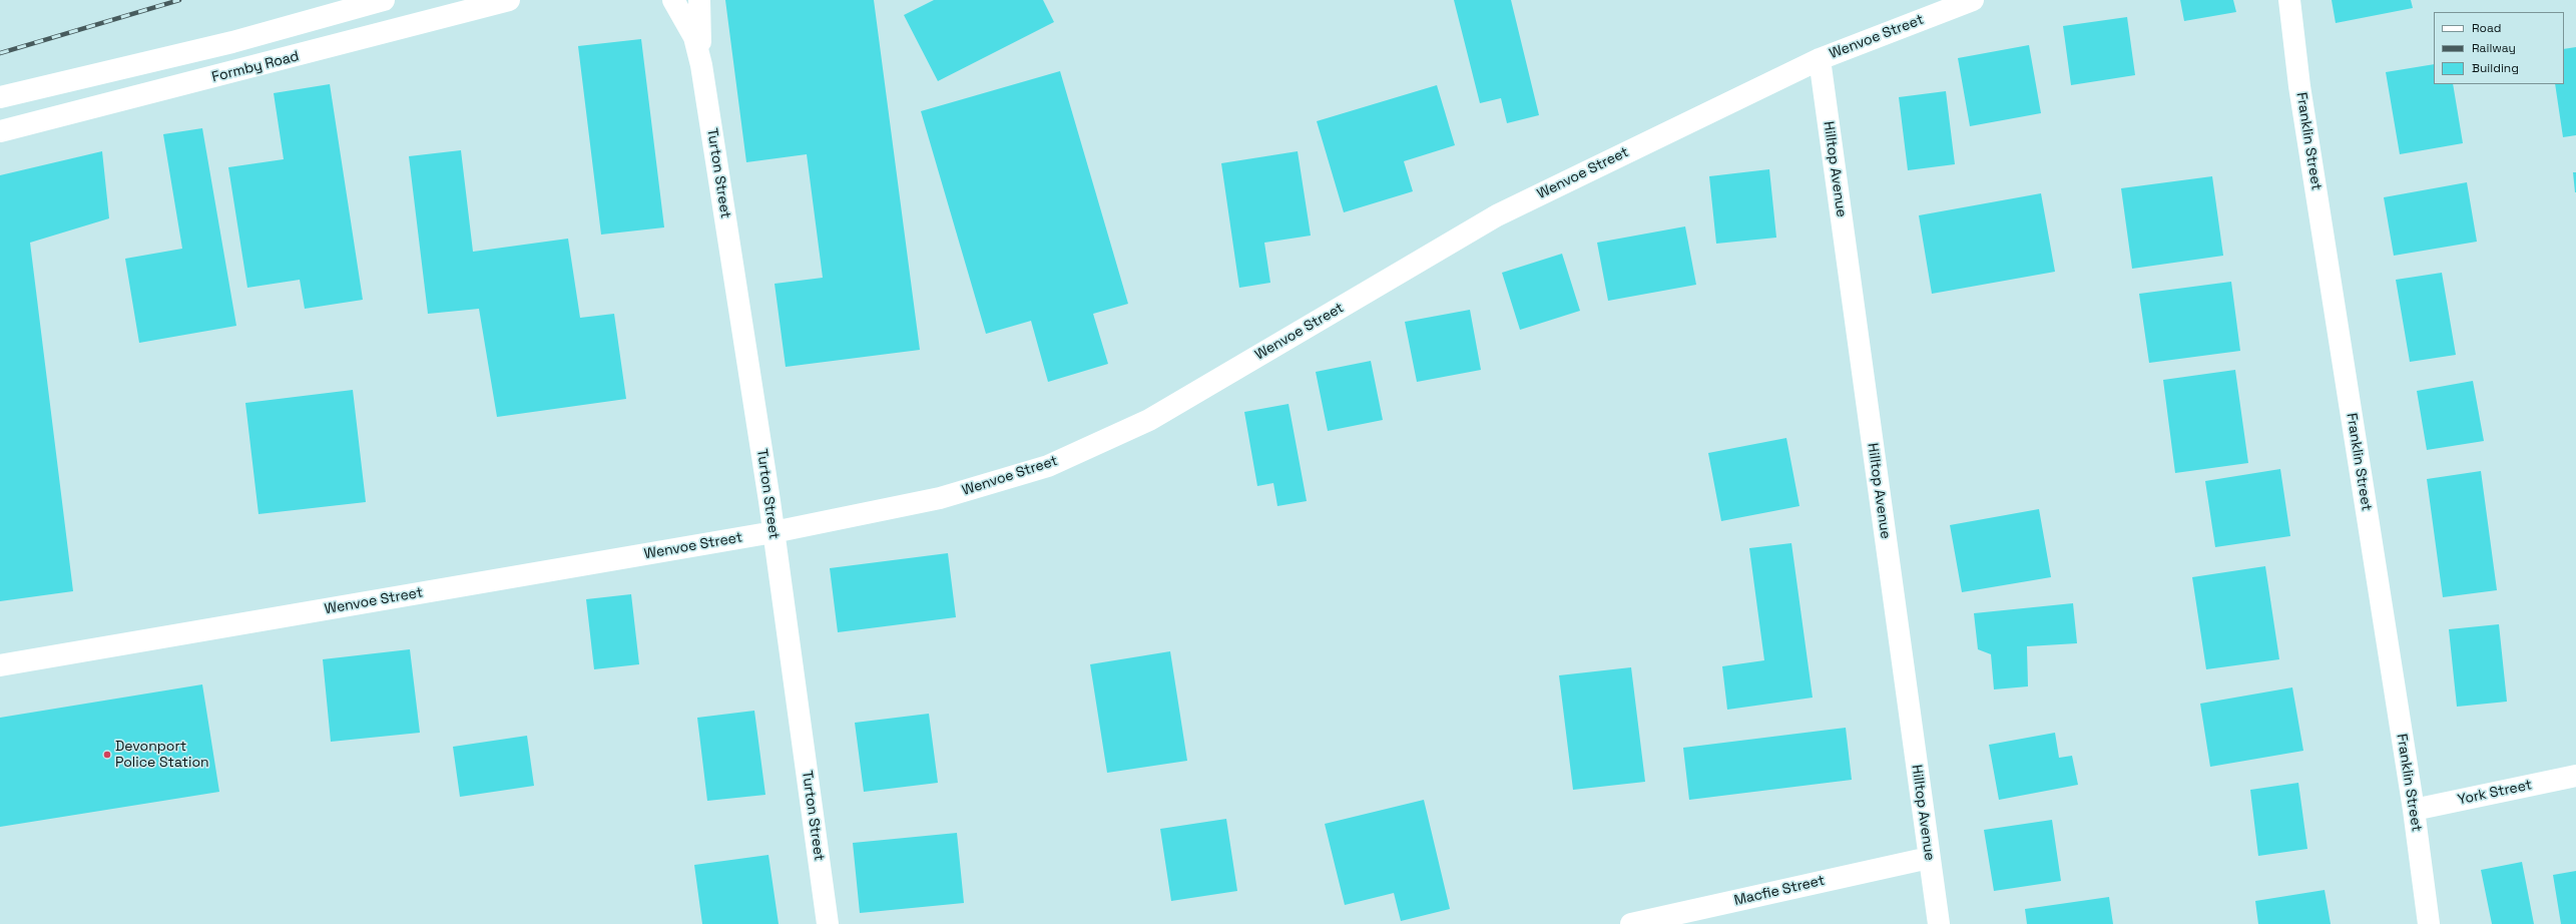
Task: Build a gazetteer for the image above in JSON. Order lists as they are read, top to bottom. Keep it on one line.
{"streets":{"street":["Wenvoe Street","Formby Road","Franklin Street","Hilltop Avenue","Turton Street","York Street","Macfie Street"]},"crossings":[["Wenvoe Street","Hilltop Avenue"],["Wenvoe Street","Turton Street"],["Franklin Street","York Street"],["Hilltop Avenue","Macfie Street"]],"places":["Devonport Police Station"],"legend":["Road","Railway","Building"]}
